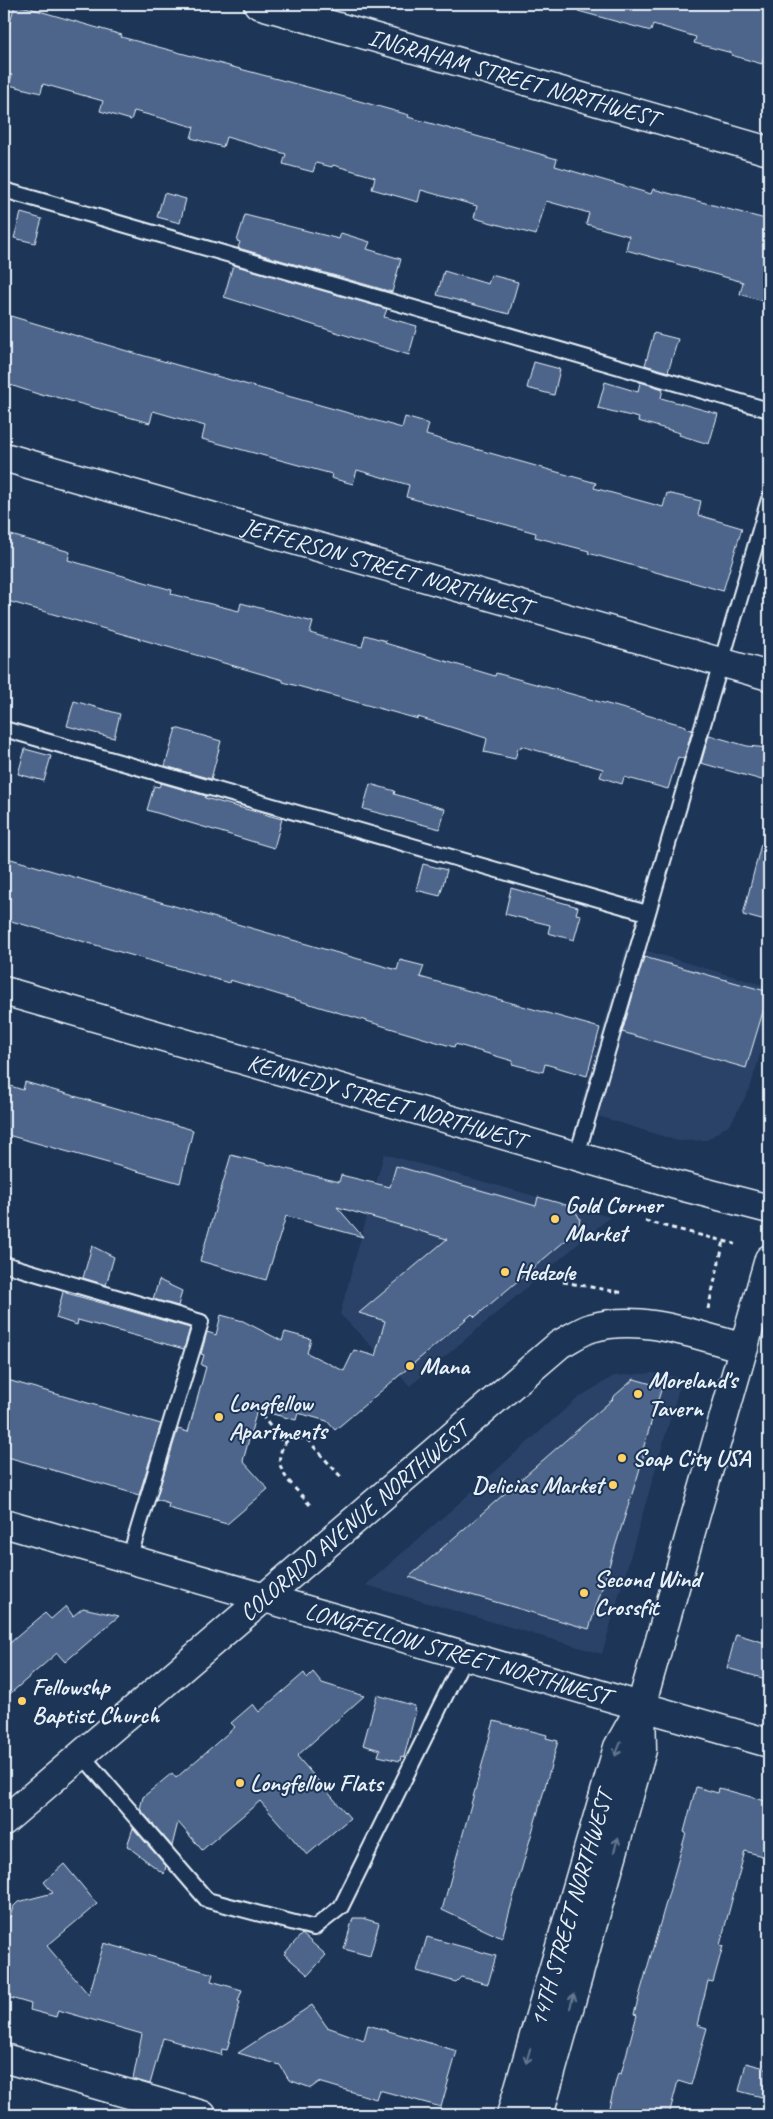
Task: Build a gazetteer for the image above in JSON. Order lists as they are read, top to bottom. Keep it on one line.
{"streets":{"street":["INGRAHAM STREET NORTHWEST","JEFFERSON STREET NORTHWEST","KENNEDY STREET NORTHWEST","COLORADO AVENUE NORTHWEST","LONGFELLOW STREET NORTHWEST","14TH STREET NORTHWEST"]},"crossings":[["COLORADO AVENUE NORTHWEST","LONGFELLOW STREET NORTHWEST"],["COLORADO AVENUE NORTHWEST","14TH STREET NORTHWEST"],["LONGFELLOW STREET NORTHWEST","14TH STREET NORTHWEST"]],"places":["Gold Corner Market","Hedzole","Mana","Moreland's Tavern","Longfellow Apartments","Soap City USA","Delicias Market","Second Wind Crossfit","Fellowshp Baptist Church","Longfellow Flats"]}
